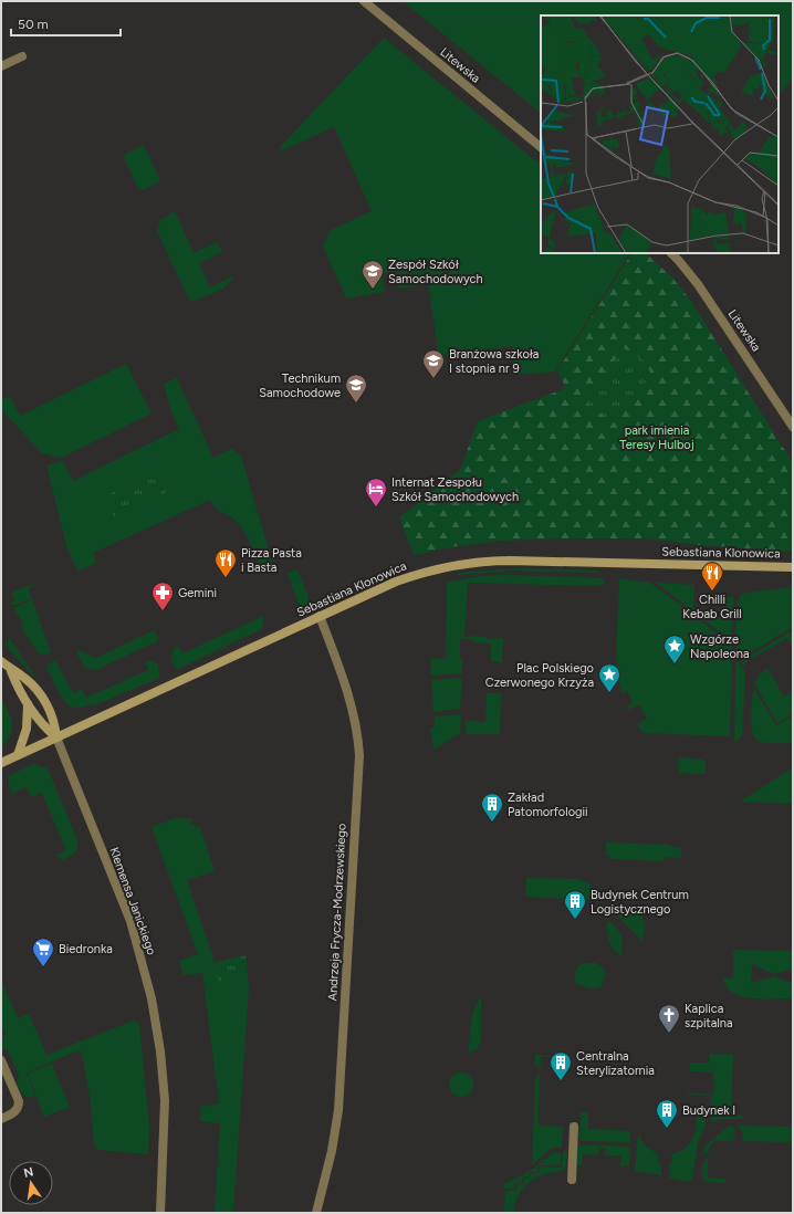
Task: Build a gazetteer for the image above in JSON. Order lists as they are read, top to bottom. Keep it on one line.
{"streets":{"street":["Litewska","Sebastiana Klonowica","Klemensa Janickiego","Andrzeja Frycza-Modrzewskiego"]},"crossings":[["Sebastiana Klonowica","Klemensa Janickiego"],["Sebastiana Klonowica","Andrzeja Frycza-Modrzewskiego"]],"parks":["park imienia Teresy Hulboj"],"places":{"school or university":["Zespół Szkół Samochodowych","Branżowa szkoła I stopnia nr 9","Technikum Samochodowe"],"hotel":["Internat Zespołu Szkół Samochodowych"],"restaurant":["Pizza Pasta i Basta","Chilli Kebab Grill"],"pharmacy":["Gemini"],"place":["Wzgórze Napoleona","Plac Polskiego Czerwonego Krzyża"],"building":["Zakład Patomorfologii","Budynek Centrum Logistycznego","Centralna Sterylizatornia","Budynek I"],"supermarket":["Biedronka"],"church":["Kaplica szpitalna"]},"scale_bar":"50 m","north":"top"}
